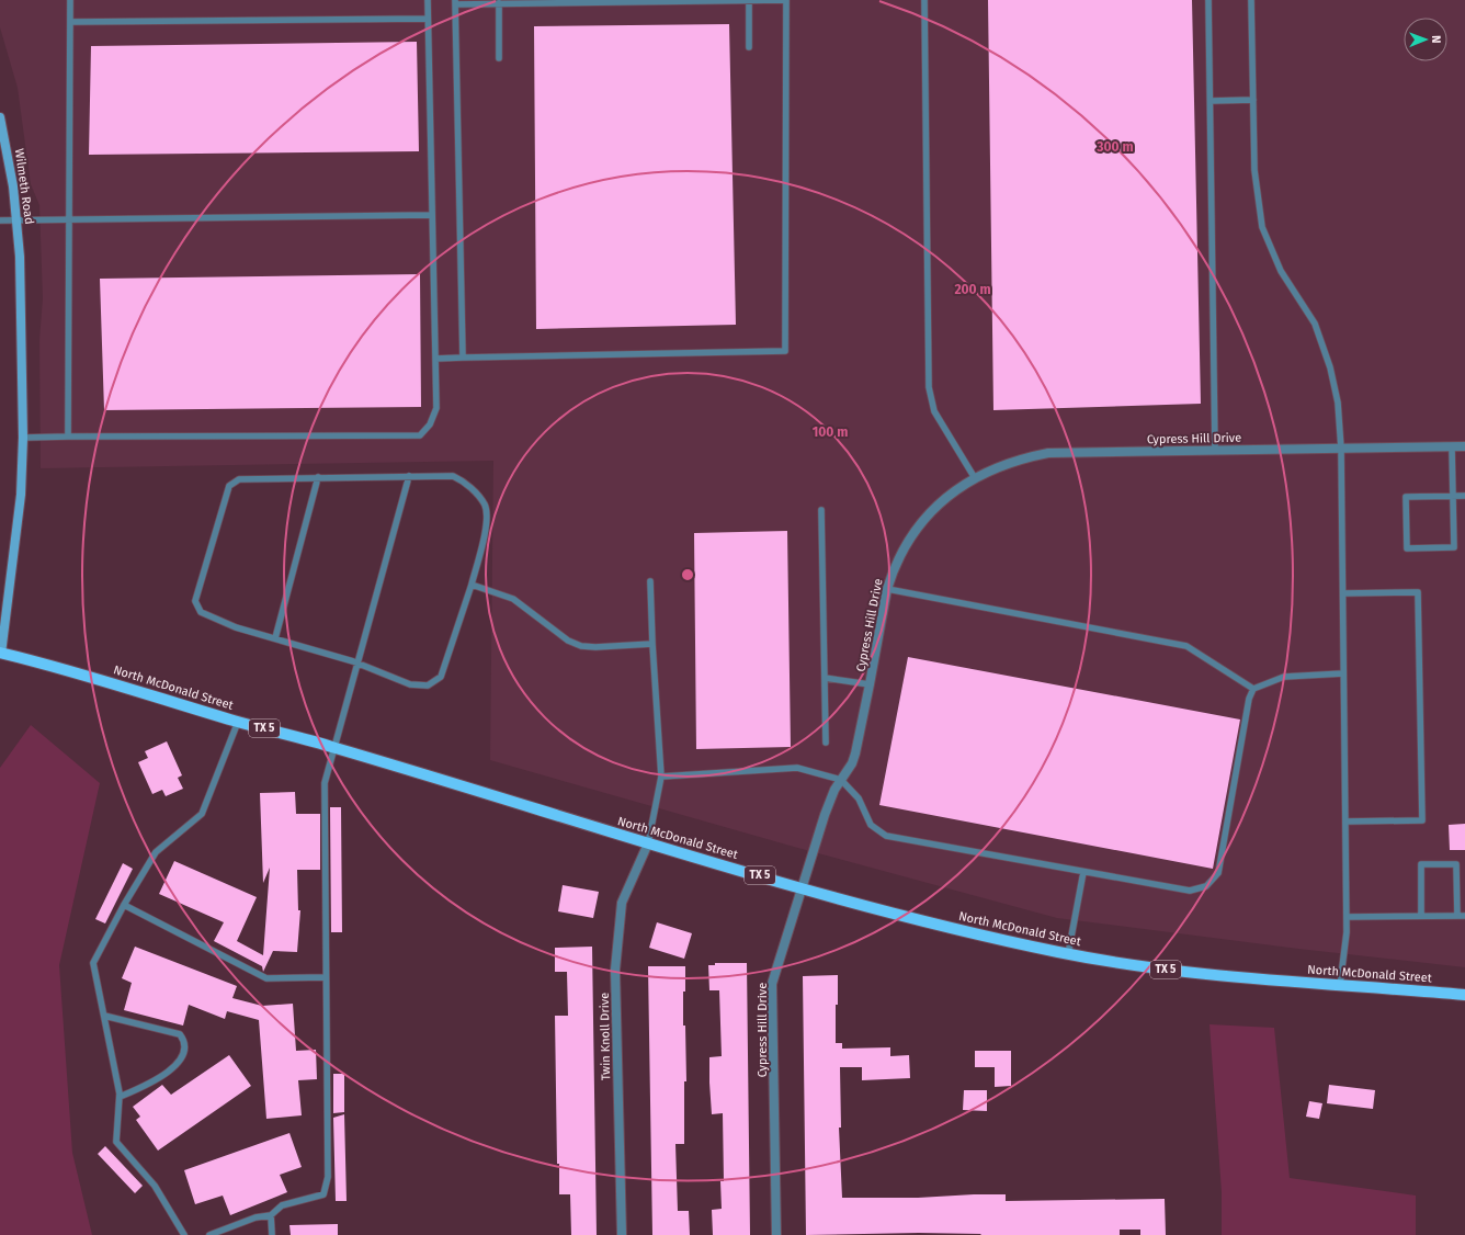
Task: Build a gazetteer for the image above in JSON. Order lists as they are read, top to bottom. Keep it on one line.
{"streets":{"main road":["Wilmeth Road","North McDonald Street","TX 5"],"street":["Cypress Hill Drive","Twin Knoll Drive"]},"crossings":[["Wilmeth Road","North McDonald Street"],["Cypress Hill Drive","North McDonald Street"],["North McDonald Street","Twin Knoll Drive"]],"north":"right","rings":["300 m","200 m","100 m"]}
